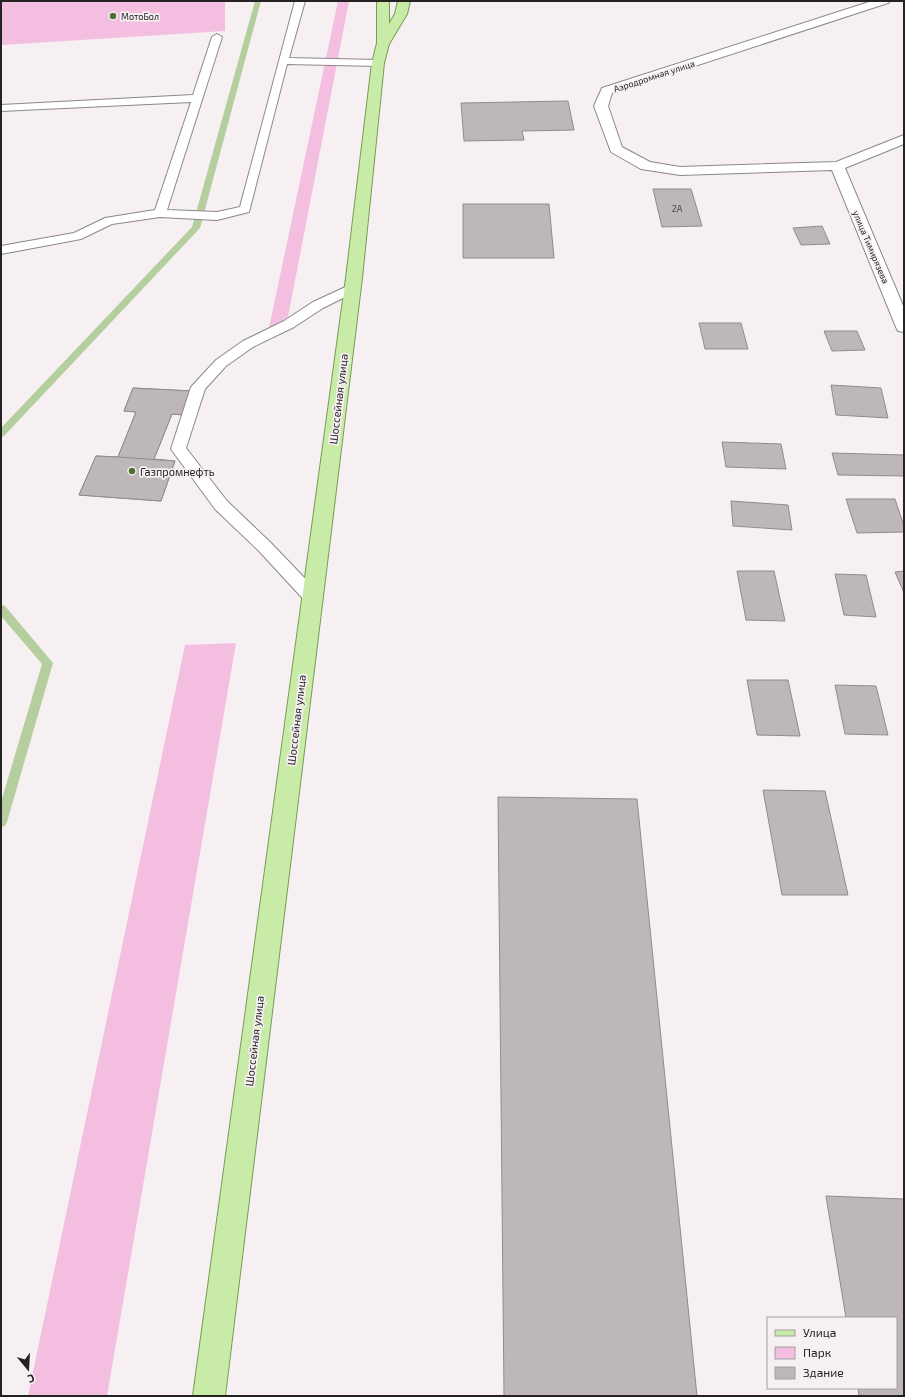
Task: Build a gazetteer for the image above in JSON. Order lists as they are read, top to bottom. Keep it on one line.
{"streets":{"main road":["Шоссейная улица"],"street":["Аэродромная улица","улица Тимирязева"]},"crossings":[["Аэродромная улица","улица Тимирязева"]],"places":["МотоБол","Газпромнефть"],"house_numbers":["2А"],"legend":["Улица","Парк","Здание"],"north":"bottom"}
